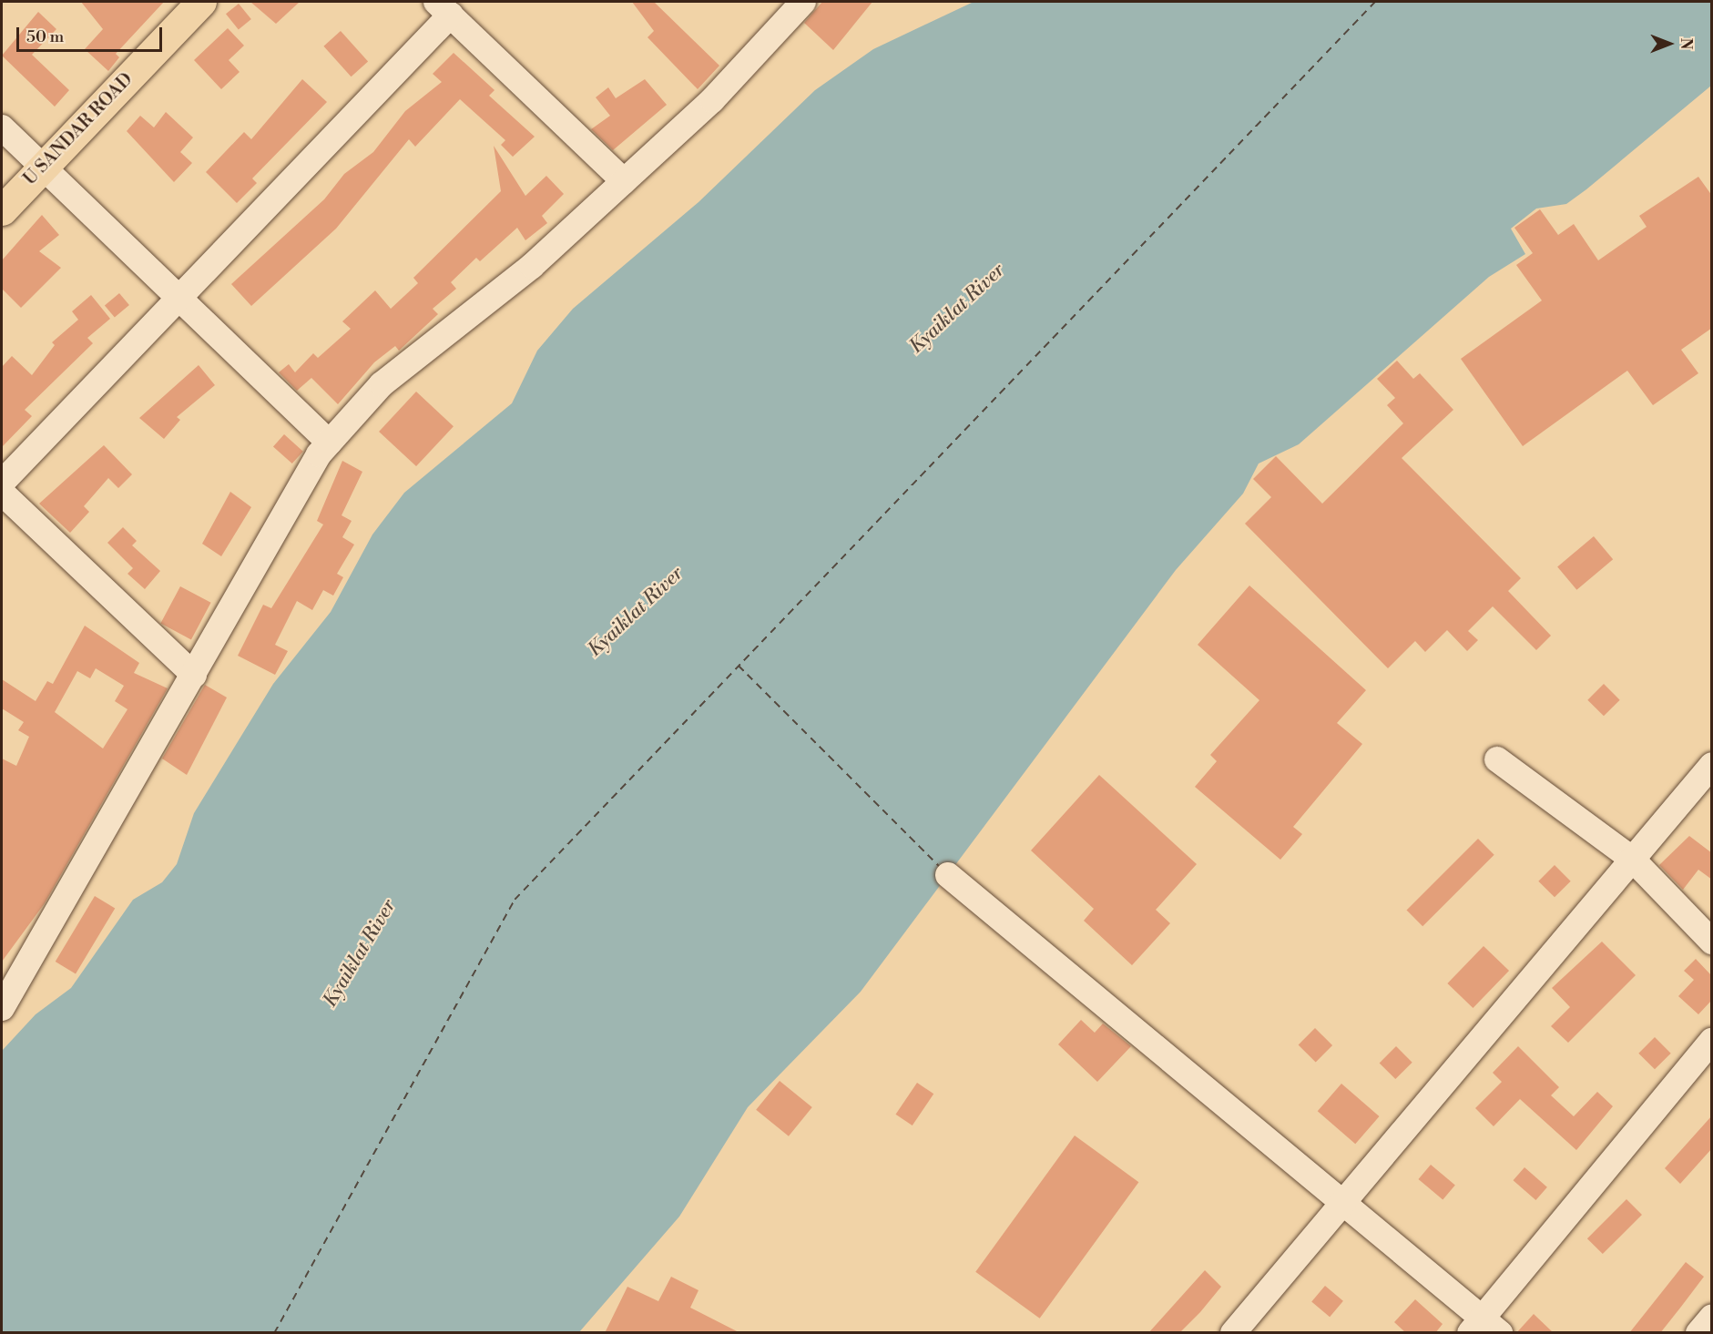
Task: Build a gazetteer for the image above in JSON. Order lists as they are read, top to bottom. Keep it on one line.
{"streets":{"main road":["U SANDAR ROAD"]},"water":["Kyaiklat River"],"scale_bar":"50 m","north":"right"}
